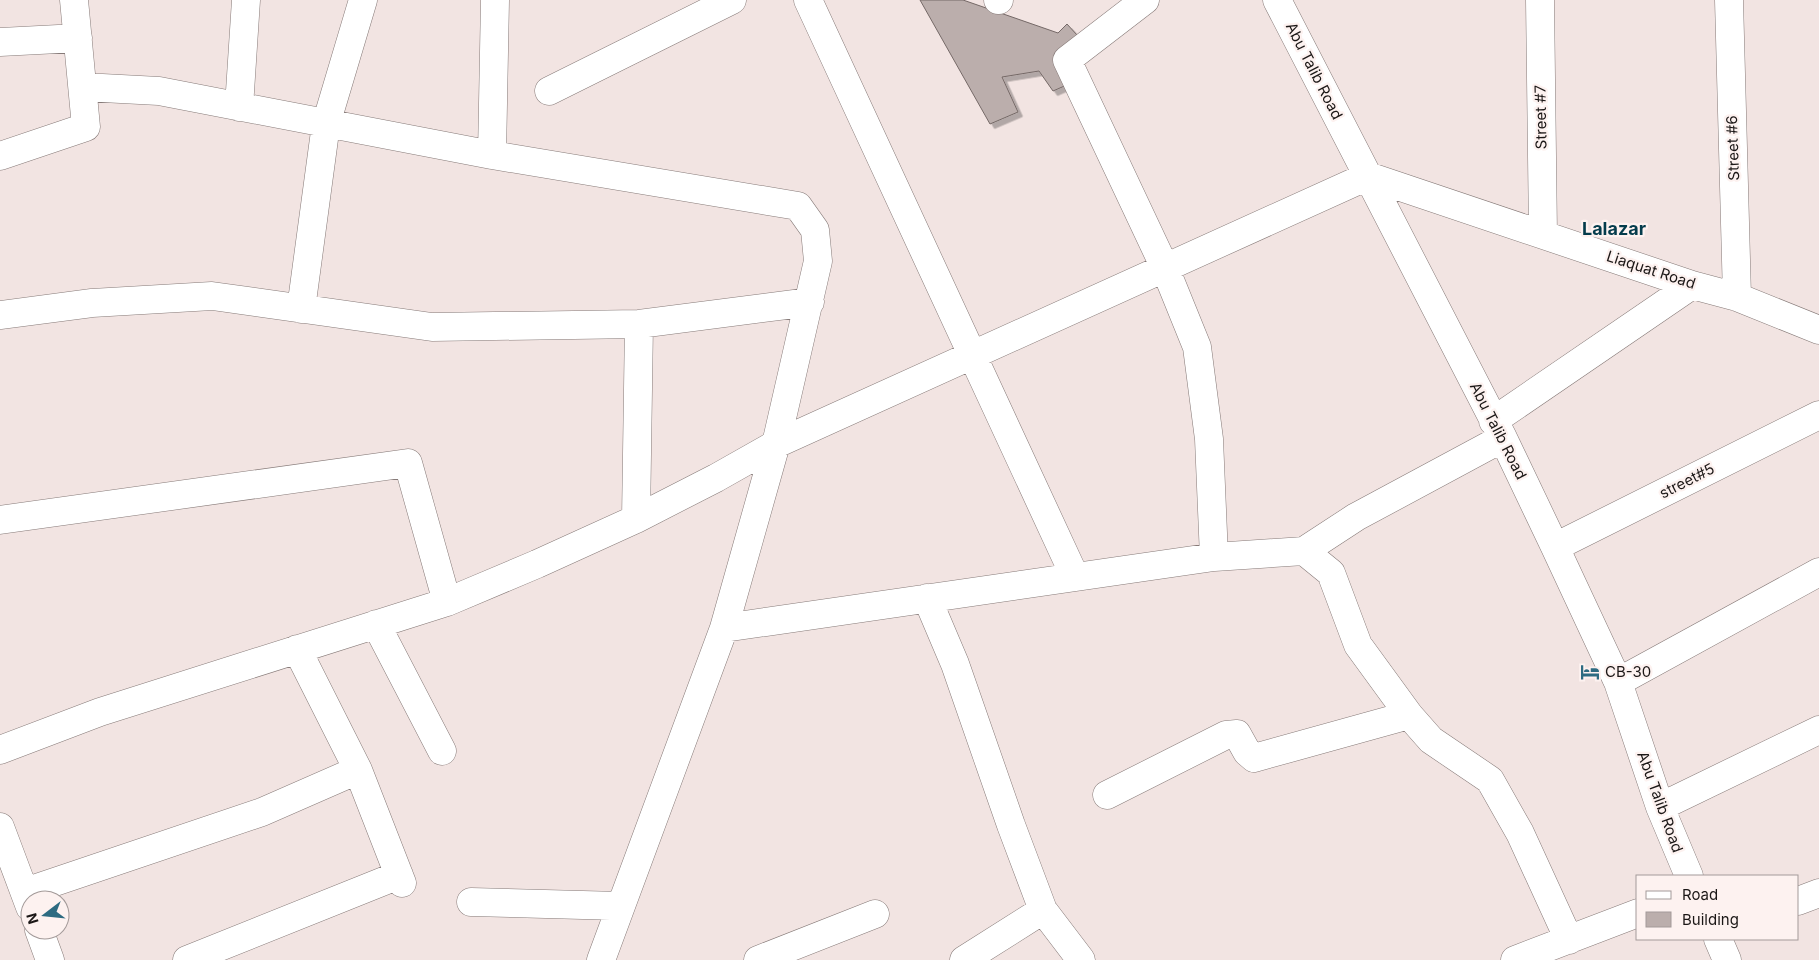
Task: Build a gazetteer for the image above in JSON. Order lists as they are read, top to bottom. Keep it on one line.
{"streets":{"street":["Abu Talib Road","Street #7","Street #6","Liaquat Road","street#5"]},"crossings":[["Abu Talib Road","Liaquat Road"],["Abu Talib Road","street#5"],["Street #7","Liaquat Road"],["Street #6","Liaquat Road"]],"districts":["Lalazar"],"places":{"hotel":["CB-30"]},"legend":["Road","Building"],"north":"left"}
